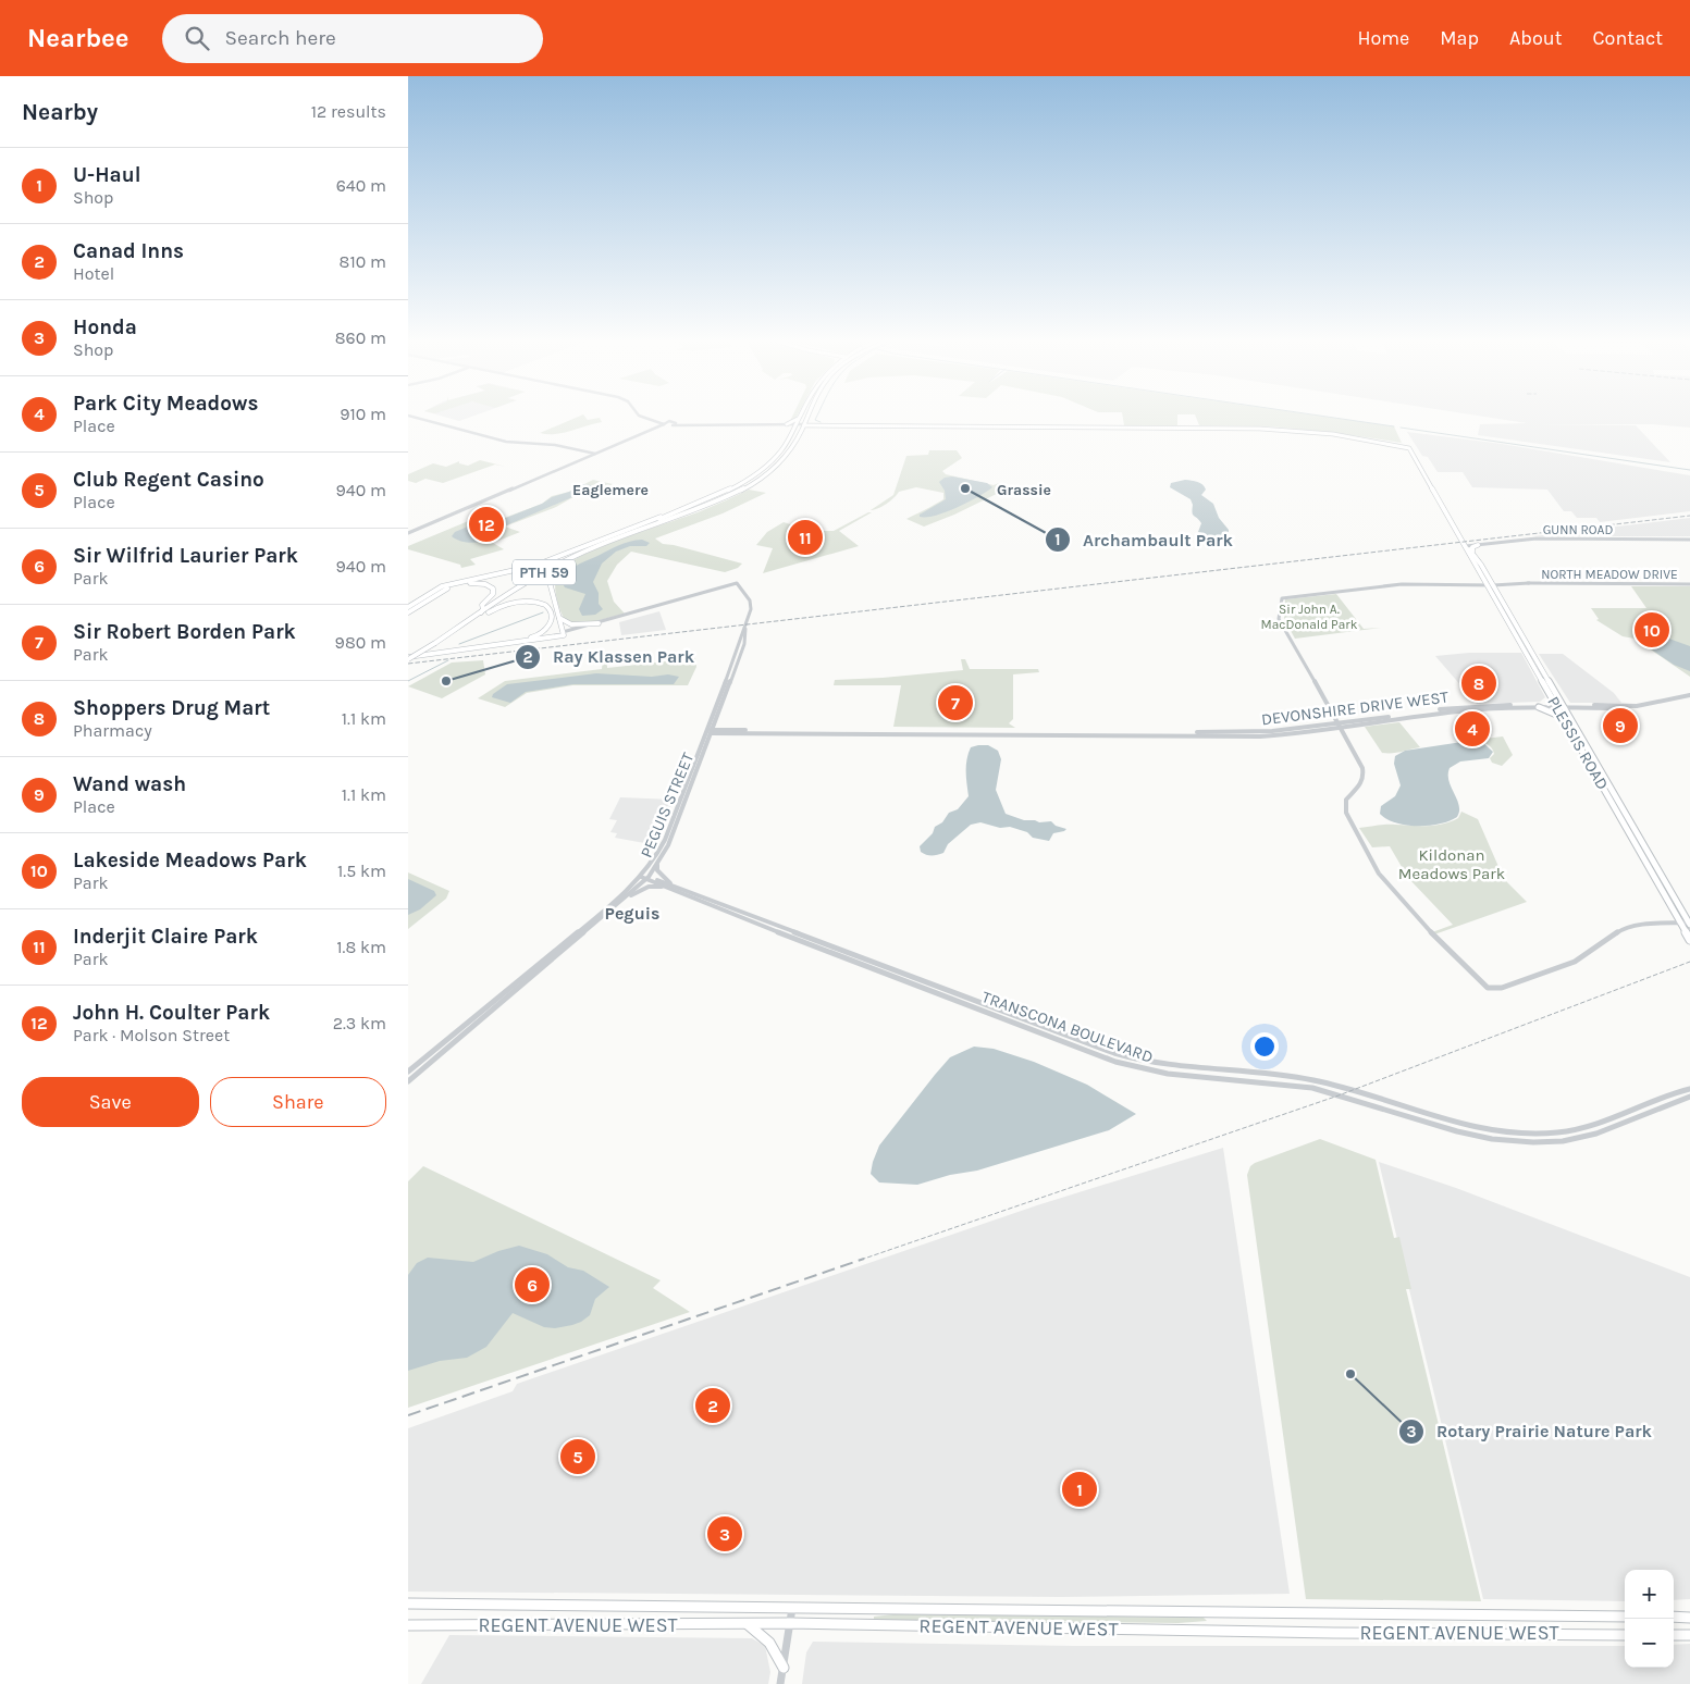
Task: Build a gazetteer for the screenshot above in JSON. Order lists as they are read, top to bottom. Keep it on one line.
{"streets":{"main road":["PTH 59","PLESSIS ROAD","REGENT AVENUE WEST"],"street":["GUNN ROAD","NORTH MEADOW DRIVE","DEVONSHIRE DRIVE WEST","PEGUIS STREET","TRANSCONA BOULEVARD"]},"crossings":[["GUNN ROAD","PLESSIS ROAD"],["NORTH MEADOW DRIVE","DEVONSHIRE DRIVE WEST"],["NORTH MEADOW DRIVE","PLESSIS ROAD"],["DEVONSHIRE DRIVE WEST","PLESSIS ROAD"],["DEVONSHIRE DRIVE WEST","PEGUIS STREET"],["PEGUIS STREET","TRANSCONA BOULEVARD"]],"districts":["Eaglemere","Grassie","Peguis"],"parks":["Sir John A. MacDonald Park","Kildonan Meadows Park"],"places":["Archambault Park","Ray Klassen Park","Rotary Prairie Nature Park"],"page":{"header":"Nearbee","search":"Search here","nav":["Home","Map","About","Contact"],"heading":["Nearby","12 results"],"list":[{"mark":"1","name":"U-Haul","note":"Shop","value":"640 m"},{"mark":"2","name":"Canad Inns","note":"Hotel","value":"810 m"},{"mark":"3","name":"Honda","note":"Shop","value":"860 m"},{"mark":"4","name":"Park City Meadows","note":"Place","value":"910 m"},{"mark":"5","name":"Club Regent Casino","note":"Place","value":"940 m"},{"mark":"6","name":"Sir Wilfrid Laurier Park","note":"Park","value":"940 m"},{"mark":"7","name":"Sir Robert Borden Park","note":"Park","value":"980 m"},{"mark":"8","name":"Shoppers Drug Mart","note":"Pharmacy","value":"1.1 km"},{"mark":"9","name":"Wand wash","note":"Place","value":"1.1 km"},{"mark":"10","name":"Lakeside Meadows Park","note":"Park","value":"1.5 km"},{"mark":"11","name":"Inderjit Claire Park","note":"Park","value":"1.8 km"},{"mark":"12","name":"John H. Coulter Park","note":"Park · Molson Street","value":"2.3 km"}],"pins":["12","11","10","8","7","9","4","6","2","5","1","3"],"buttons":["Save","Share"],"map_buttons":["+","−"]}}
